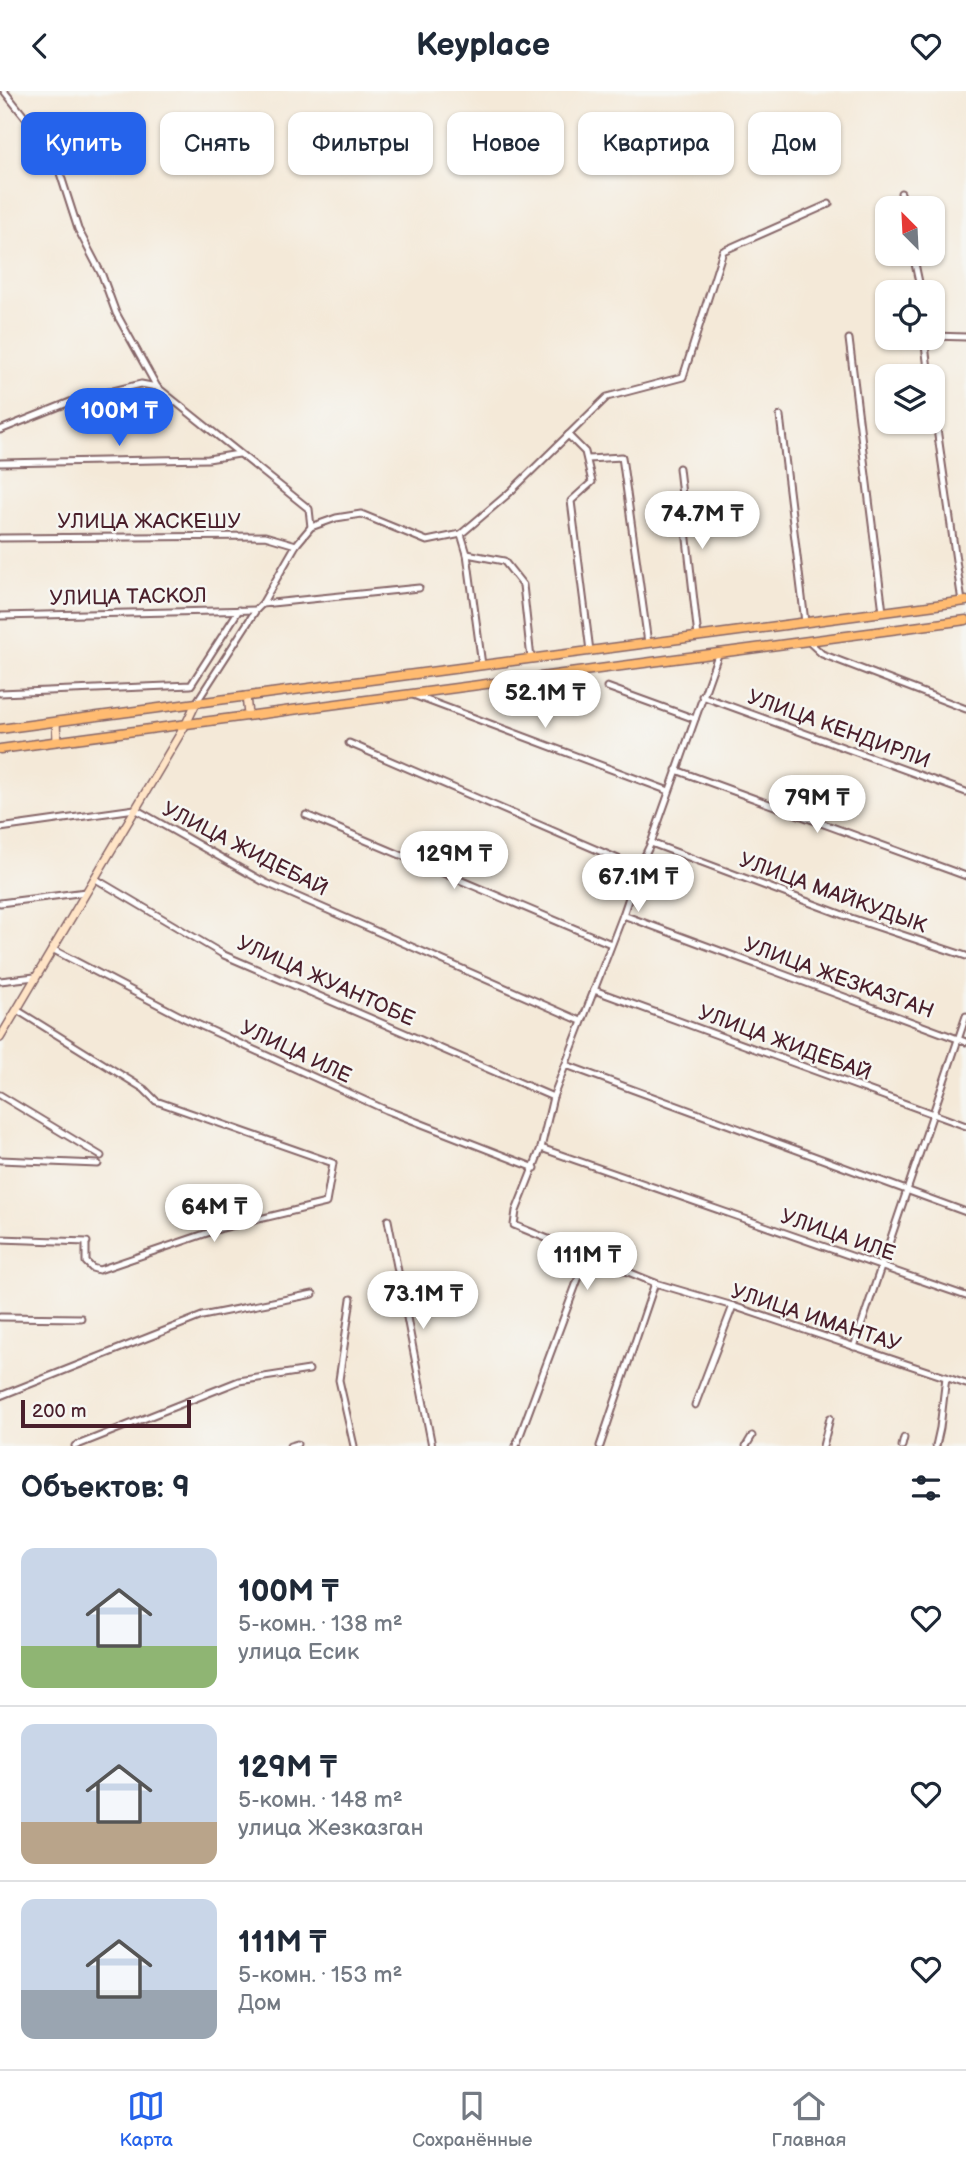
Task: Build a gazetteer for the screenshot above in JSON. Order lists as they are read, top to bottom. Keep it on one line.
{"streets":{"street":["УЛИЦА ЖАСКЕШУ","УЛИЦА ТАСКОЛ","УЛИЦА КЕНДИРЛИ","УЛИЦА ЖИДЕБАЙ","УЛИЦА МАЙКУДЫК","УЛИЦА ЖЕЗКАЗГАН","УЛИЦА ЖУАНТОБЕ","УЛИЦА ИЛЕ","УЛИЦА ИМАНТАУ"]},"crossings":[["УЛИЦА ИЛЕ","УЛИЦА ИМАНТАУ"]],"scale_bar":"200 m","north":"top left","page":{"header":"Keyplace","chip":["Купить","Снять","Фильтры","Новое","Квартира","Дом"],"price":["100M ₸","74.7M ₸","52.1M ₸","79M ₸","129M ₸","67.1M ₸","64M ₸","111M ₸","73.1M ₸"],"scale":"200 m","heading":"Объектов: 9","list":[{"name":"100M ₸","note":"5-комн. · 138 m² · улица Есик"},{"name":"129M ₸","note":"5-комн. · 148 m² · улица Жезказган"},{"name":"111M ₸","note":"5-комн. · 153 m² · Дом"}],"tabs":["Карта","Сохранённые","Главная"]}}
